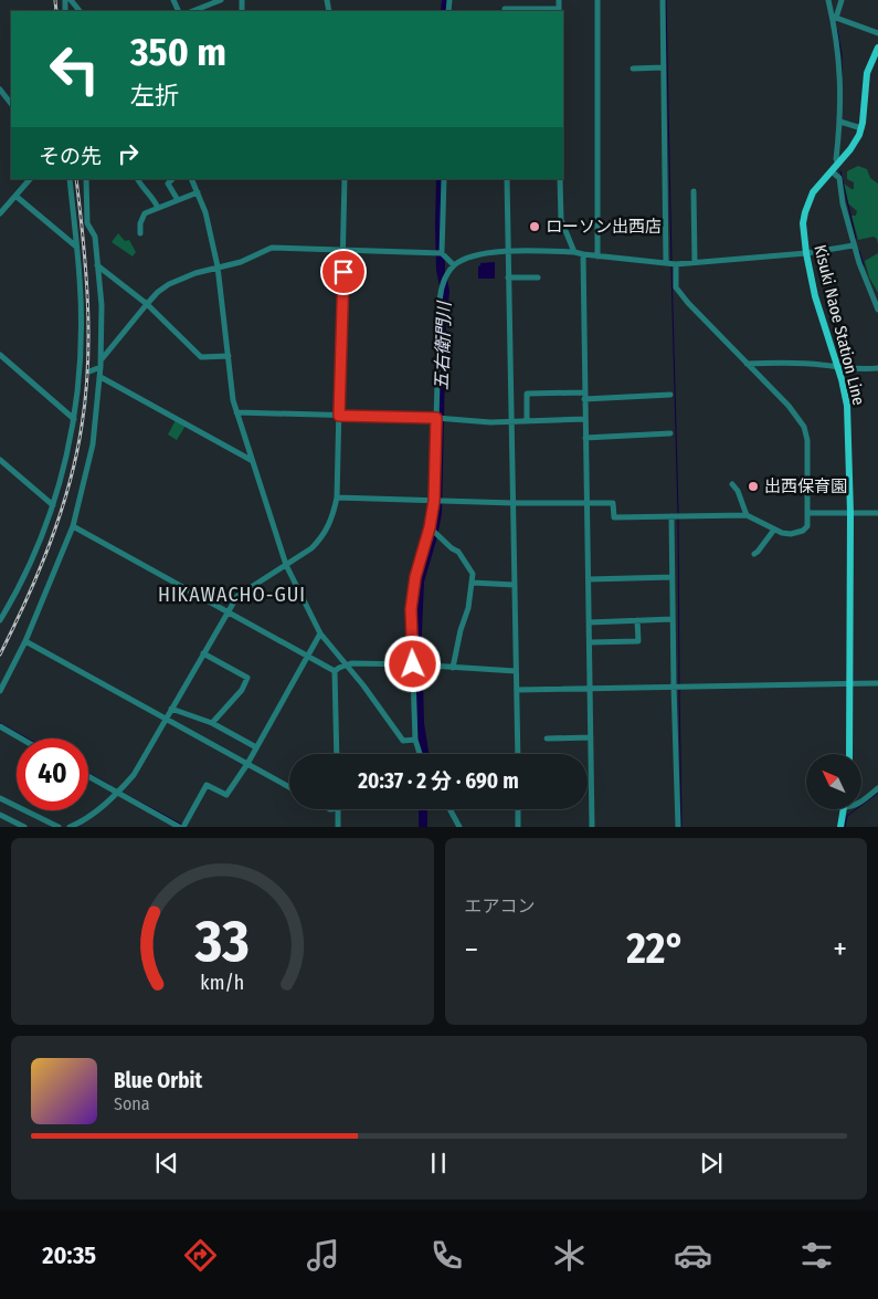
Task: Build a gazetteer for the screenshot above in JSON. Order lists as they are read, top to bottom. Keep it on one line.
{"streets":{"main road":["Kisuki Naoe Station Line"]},"districts":["HIKAWACHO-GUI"],"water":["五右衛門川"],"places":["ローソン出西店","出西保育園"],"north":"top left","page":{"turn":["350 m","左折"],"then":"その先","limit":"40","trip":"20:37 · 2 分 · 690 m","tile":"エアコン","heat":["−","22°","+"],"song":["Blue Orbit","Sona"],"tabs":"20:35","gauge":["33","km/h"]}}
